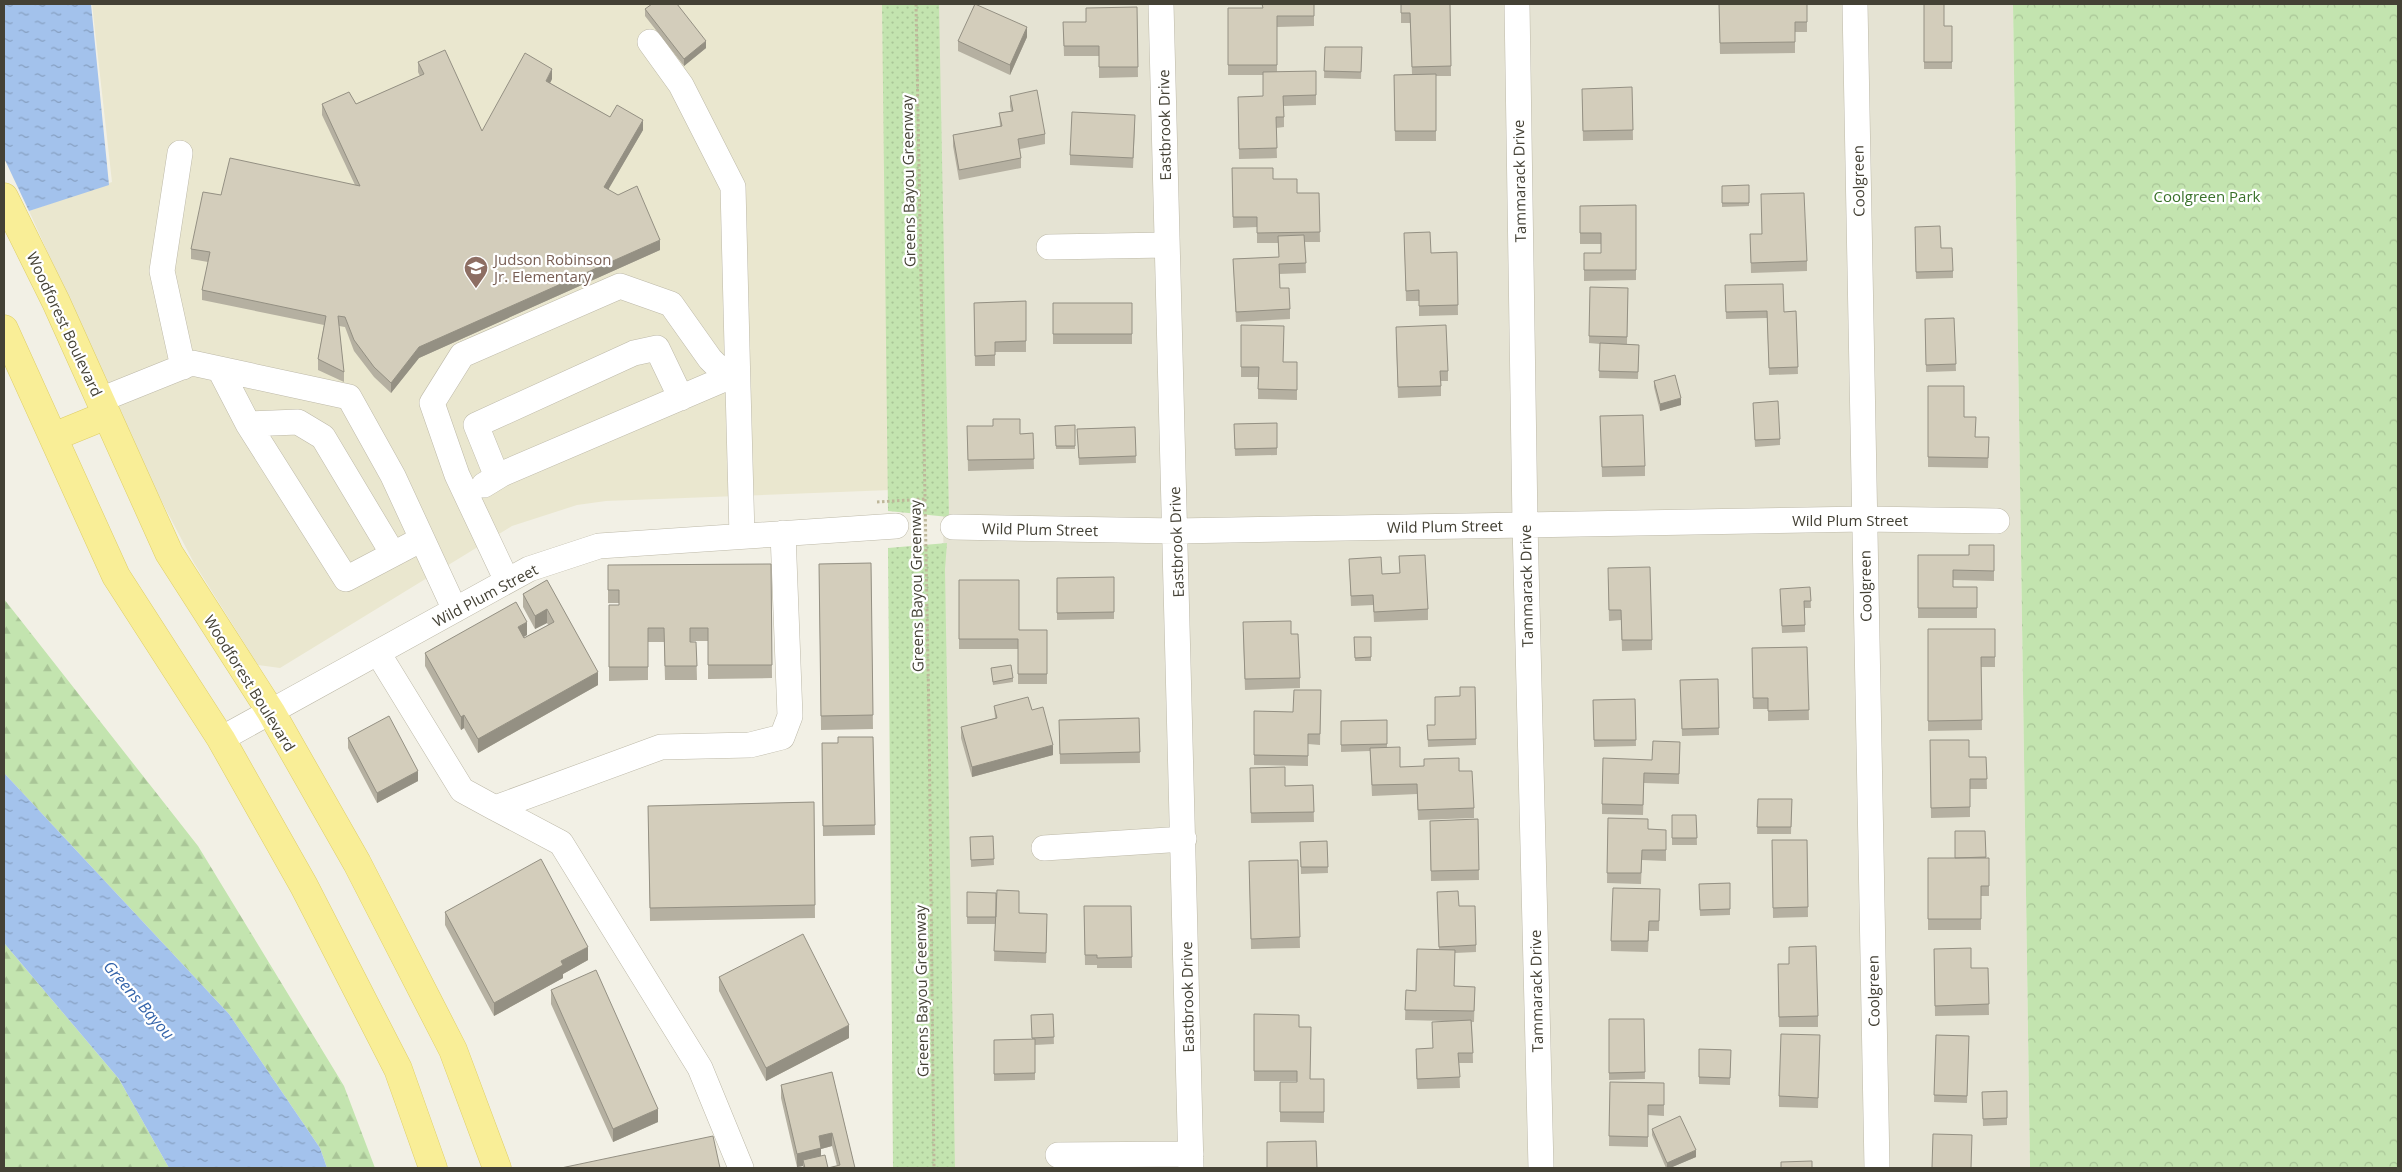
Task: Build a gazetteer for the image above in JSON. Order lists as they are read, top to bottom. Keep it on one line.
{"streets":{"main road":["Woodforest Boulevard"],"street":["Eastbrook Drive","Tammarack Drive","Coolgreen","Wild Plum Street"],"path":["Greens Bayou Greenway"]},"crossings":[["Eastbrook Drive","Wild Plum Street"],["Tammarack Drive","Wild Plum Street"],["Coolgreen","Wild Plum Street"],["Woodforest Boulevard","Wild Plum Street"]],"water":["Greens Bayou"],"parks":["Coolgreen Park"],"places":{"school or university":["Judson Robinson Jr. Elementary"]}}
